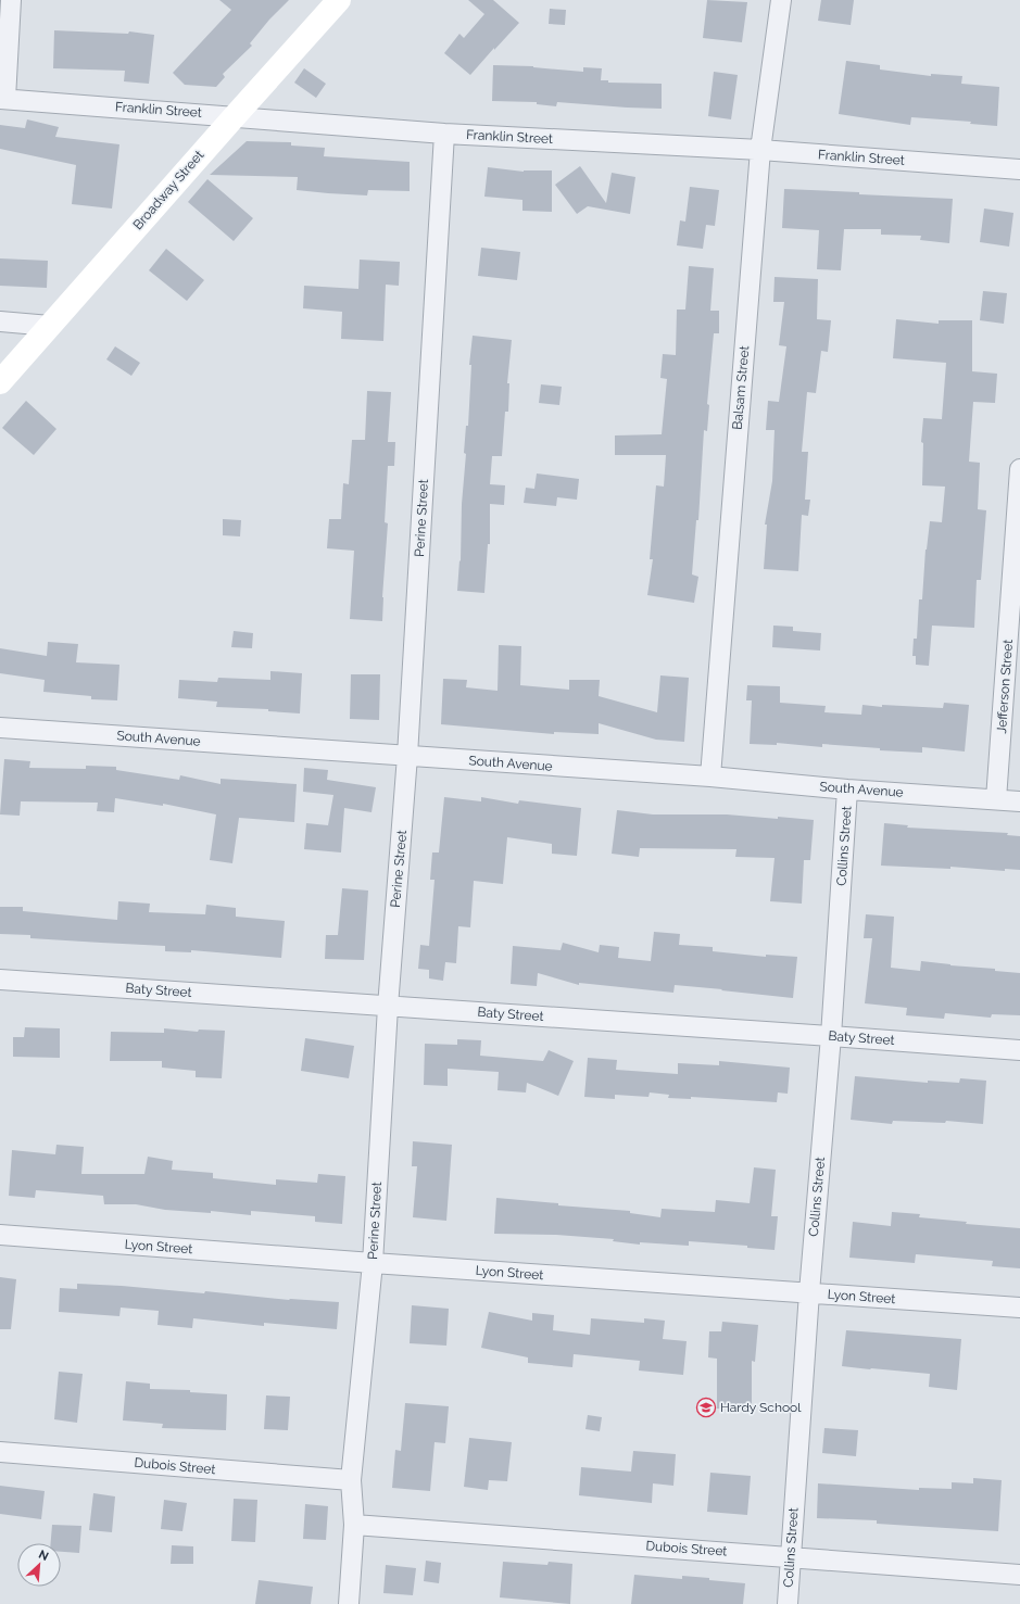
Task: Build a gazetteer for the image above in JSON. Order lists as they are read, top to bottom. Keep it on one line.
{"streets":{"street":["Franklin Street","Broadway Street","Balsam Street","Perine Street","Jefferson Street","South Avenue","Collins Street","Baty Street","Lyon Street","Dubois Street"]},"crossings":[["Franklin Street","Broadway Street"],["Franklin Street","Balsam Street"],["Franklin Street","Perine Street"],["Balsam Street","South Avenue"],["Perine Street","South Avenue"],["Perine Street","Baty Street"],["Perine Street","Lyon Street"],["Perine Street","Dubois Street"],["Jefferson Street","South Avenue"],["South Avenue","Collins Street"],["Collins Street","Baty Street"],["Collins Street","Lyon Street"],["Collins Street","Dubois Street"]],"places":{"school or university":["Hardy School"]},"north":"top right"}
